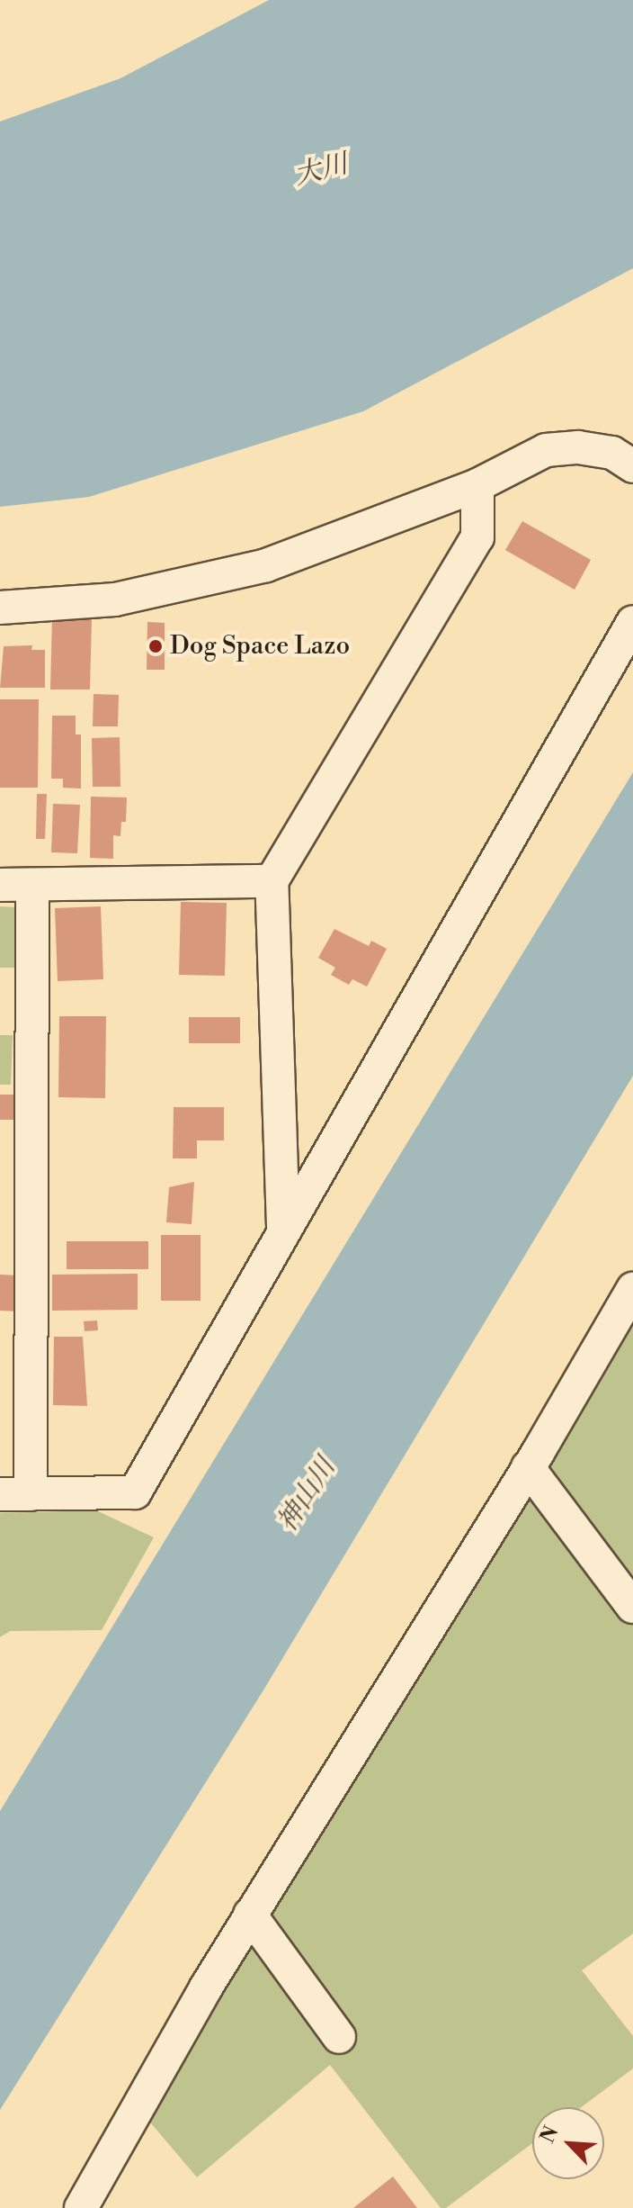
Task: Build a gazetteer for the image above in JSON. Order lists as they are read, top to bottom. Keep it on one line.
{"water":["大川","神山川"],"places":["Dog Space Lazo"],"north":"top left"}
